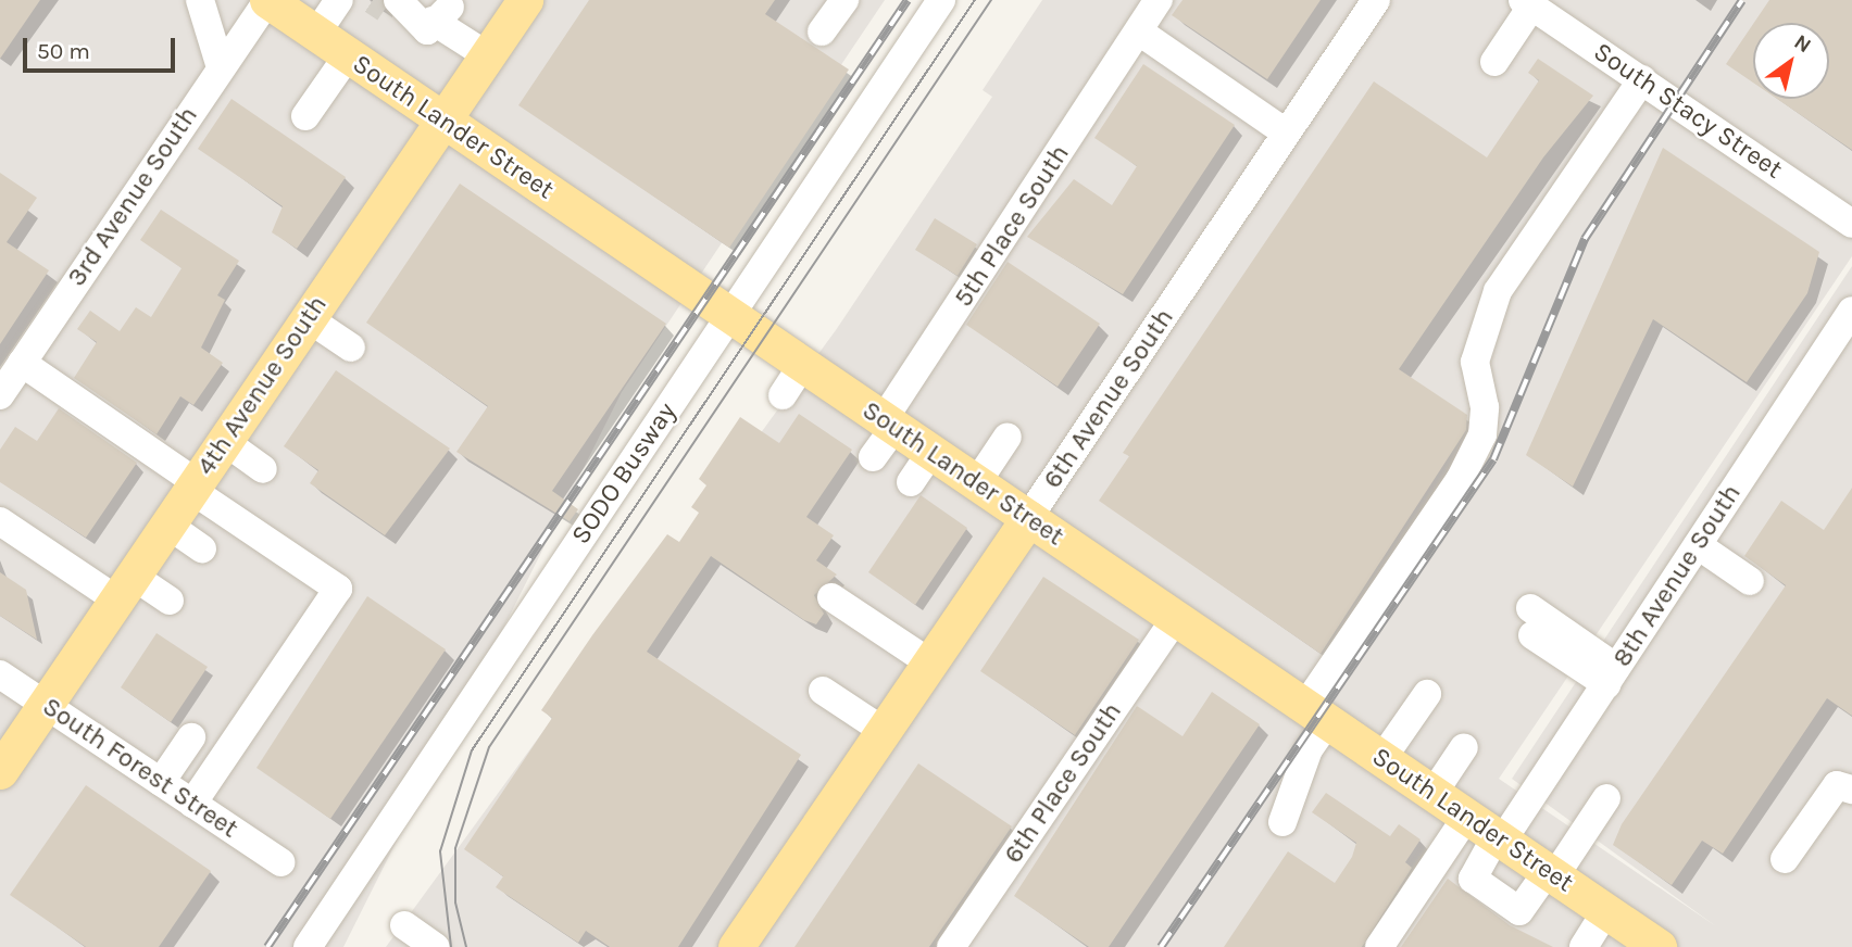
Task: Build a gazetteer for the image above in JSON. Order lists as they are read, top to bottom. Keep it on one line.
{"streets":{"main road":["South Lander Street","4th Avenue South","6th Avenue South"],"street":["South Stacy Street","3rd Avenue South","5th Place South","SODO Busway","8th Avenue South","South Forest Street","6th Place South"]},"crossings":[["South Lander Street","3rd Avenue South"],["South Lander Street","5th Place South"],["South Lander Street","4th Avenue South"],["South Lander Street","6th Avenue South"],["South Lander Street","SODO Busway"],["South Lander Street","8th Avenue South"],["South Lander Street","6th Place South"],["4th Avenue South","South Forest Street"]],"scale_bar":"50 m","north":"top right"}
